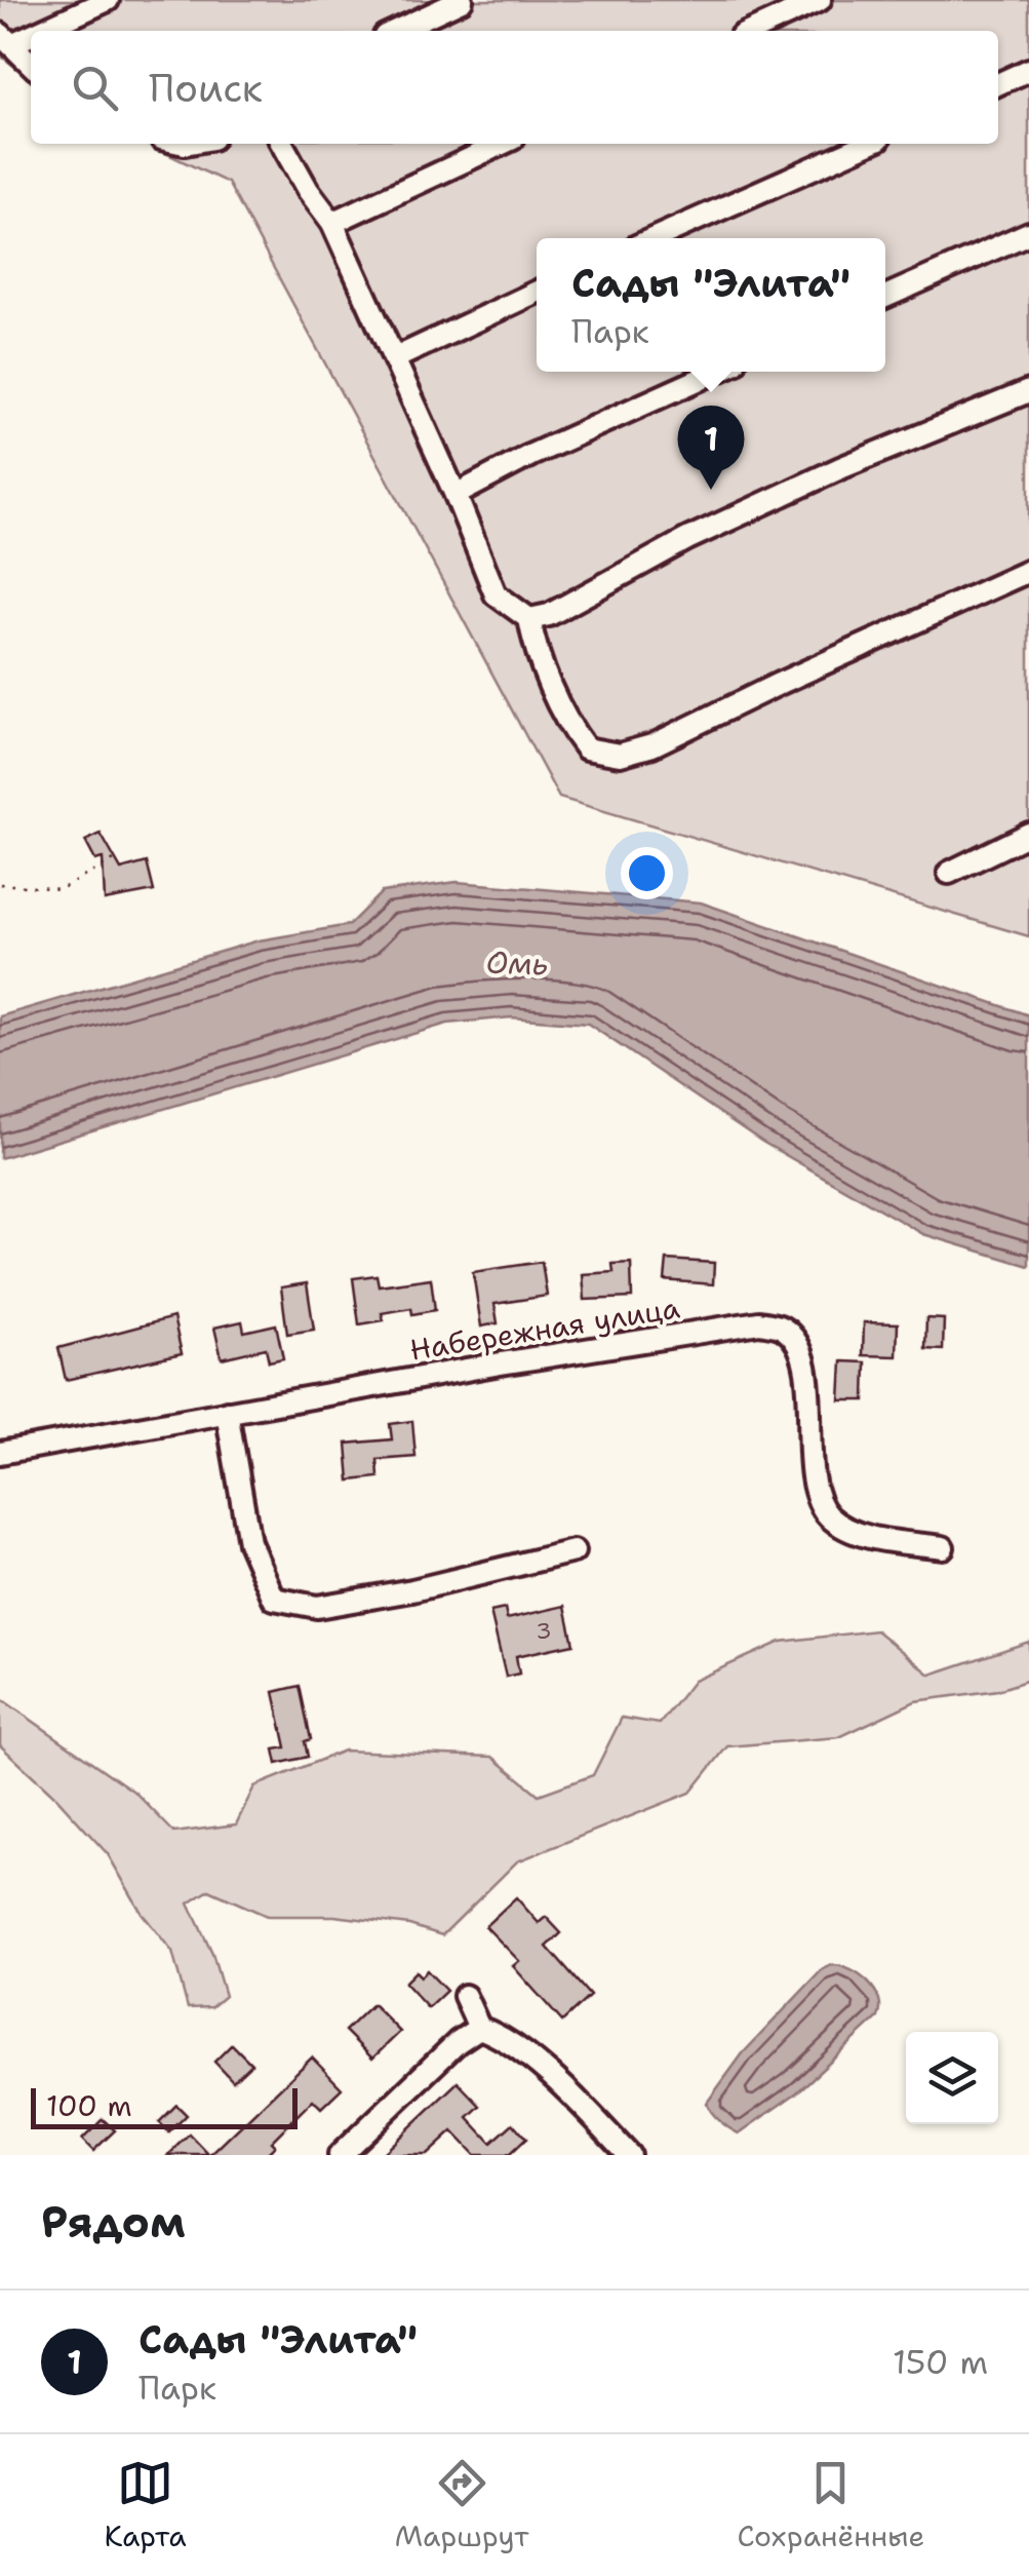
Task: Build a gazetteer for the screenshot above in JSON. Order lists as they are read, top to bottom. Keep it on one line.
{"streets":{"street":["Набережная улица"]},"water":["Омь"],"house_numbers":["3"],"scale_bar":"100 m","page":{"search":"Поиск","popup":["Сады \"Элита\"","Парк"],"pins":"1","scale":"100 m","heading":"Рядом","list":[{"mark":"1","name":"Сады \"Элита\"","note":"Парк","value":"150 m"}],"nav":["Карта","Маршрут","Сохранённые"]}}
